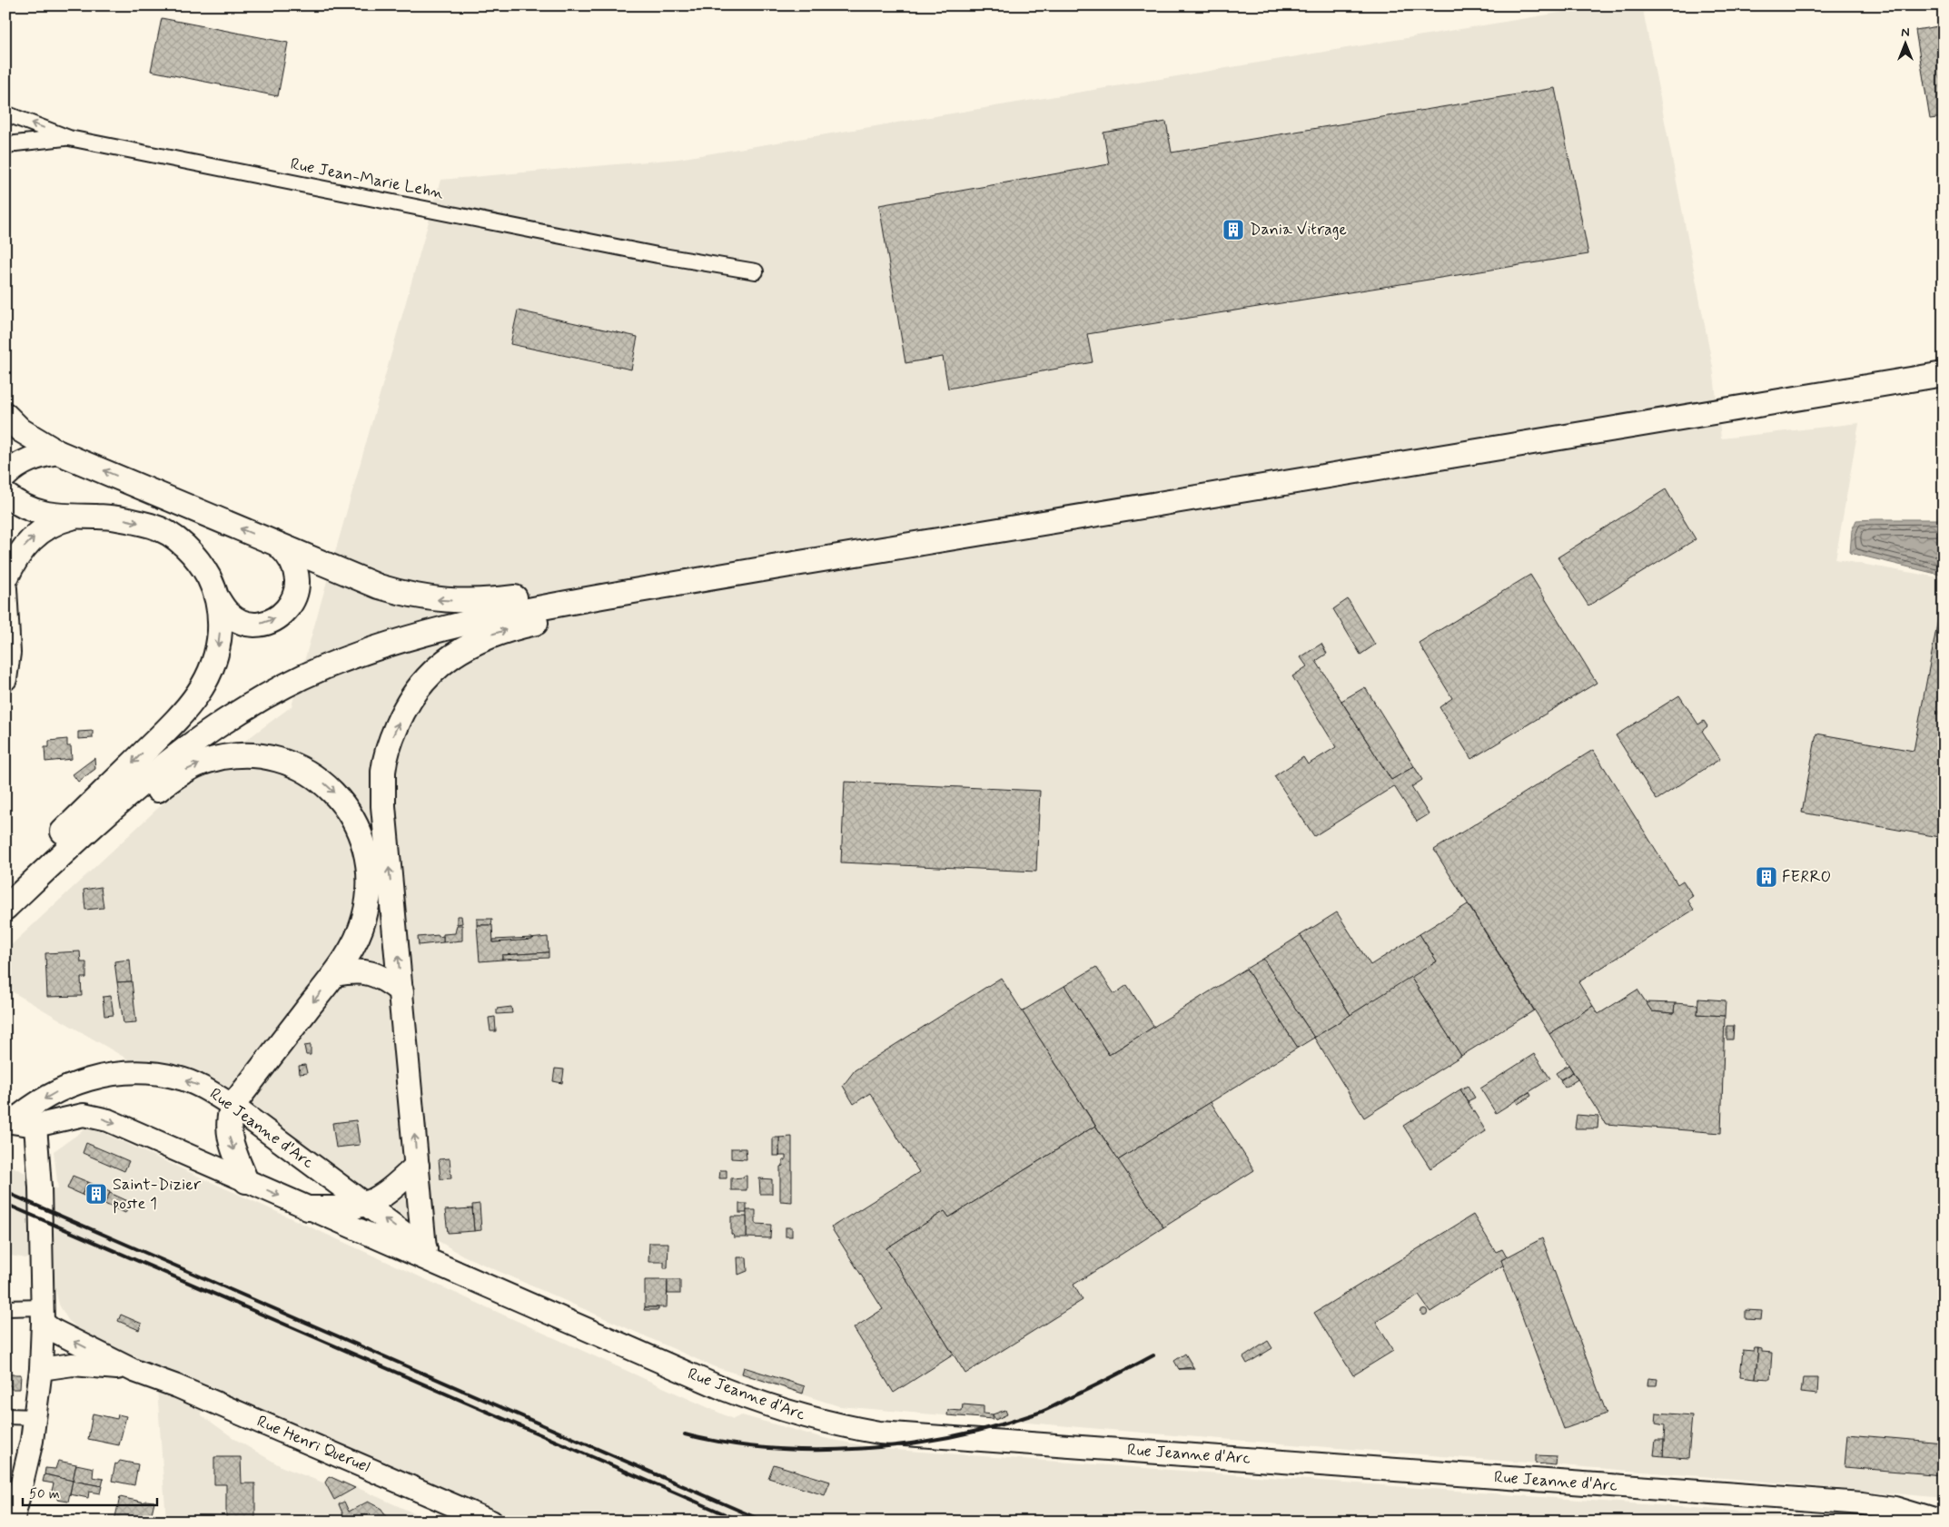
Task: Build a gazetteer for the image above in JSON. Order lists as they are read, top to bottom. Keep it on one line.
{"streets":{"main road":["Rue Jeanne d'Arc","Rue Henri Queruel"],"street":["Rue Jean-Marie Lehn"]},"places":{"building":["Dania Vitrage","FERRO","Saint-Dizier poste 1"]},"scale_bar":"50 m","north":"top"}
